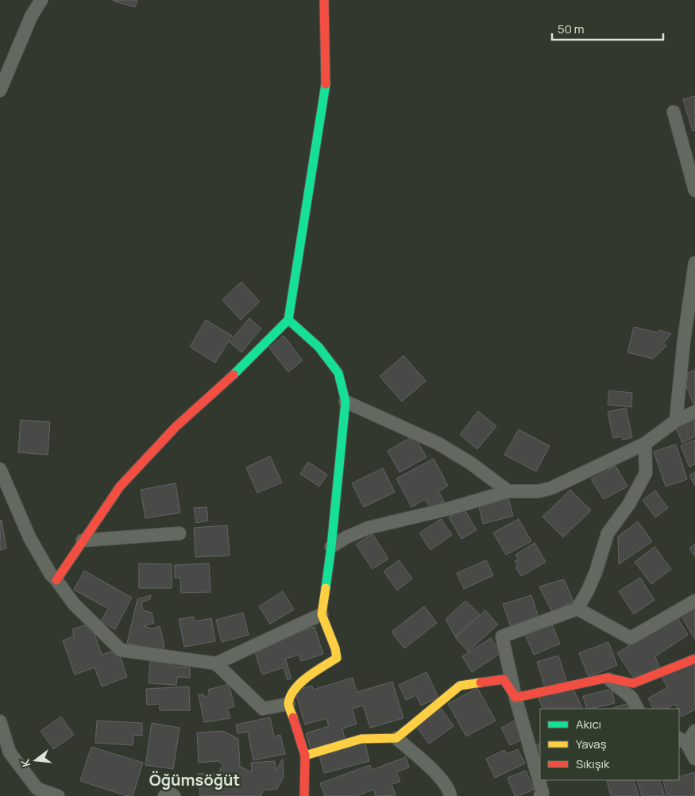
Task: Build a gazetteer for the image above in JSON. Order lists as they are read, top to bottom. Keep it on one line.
{"districts":["Öğümsöğüt"],"legend":["Akıcı","Yavaş","Sıkışık"],"scale_bar":"50 m","north":"left"}
